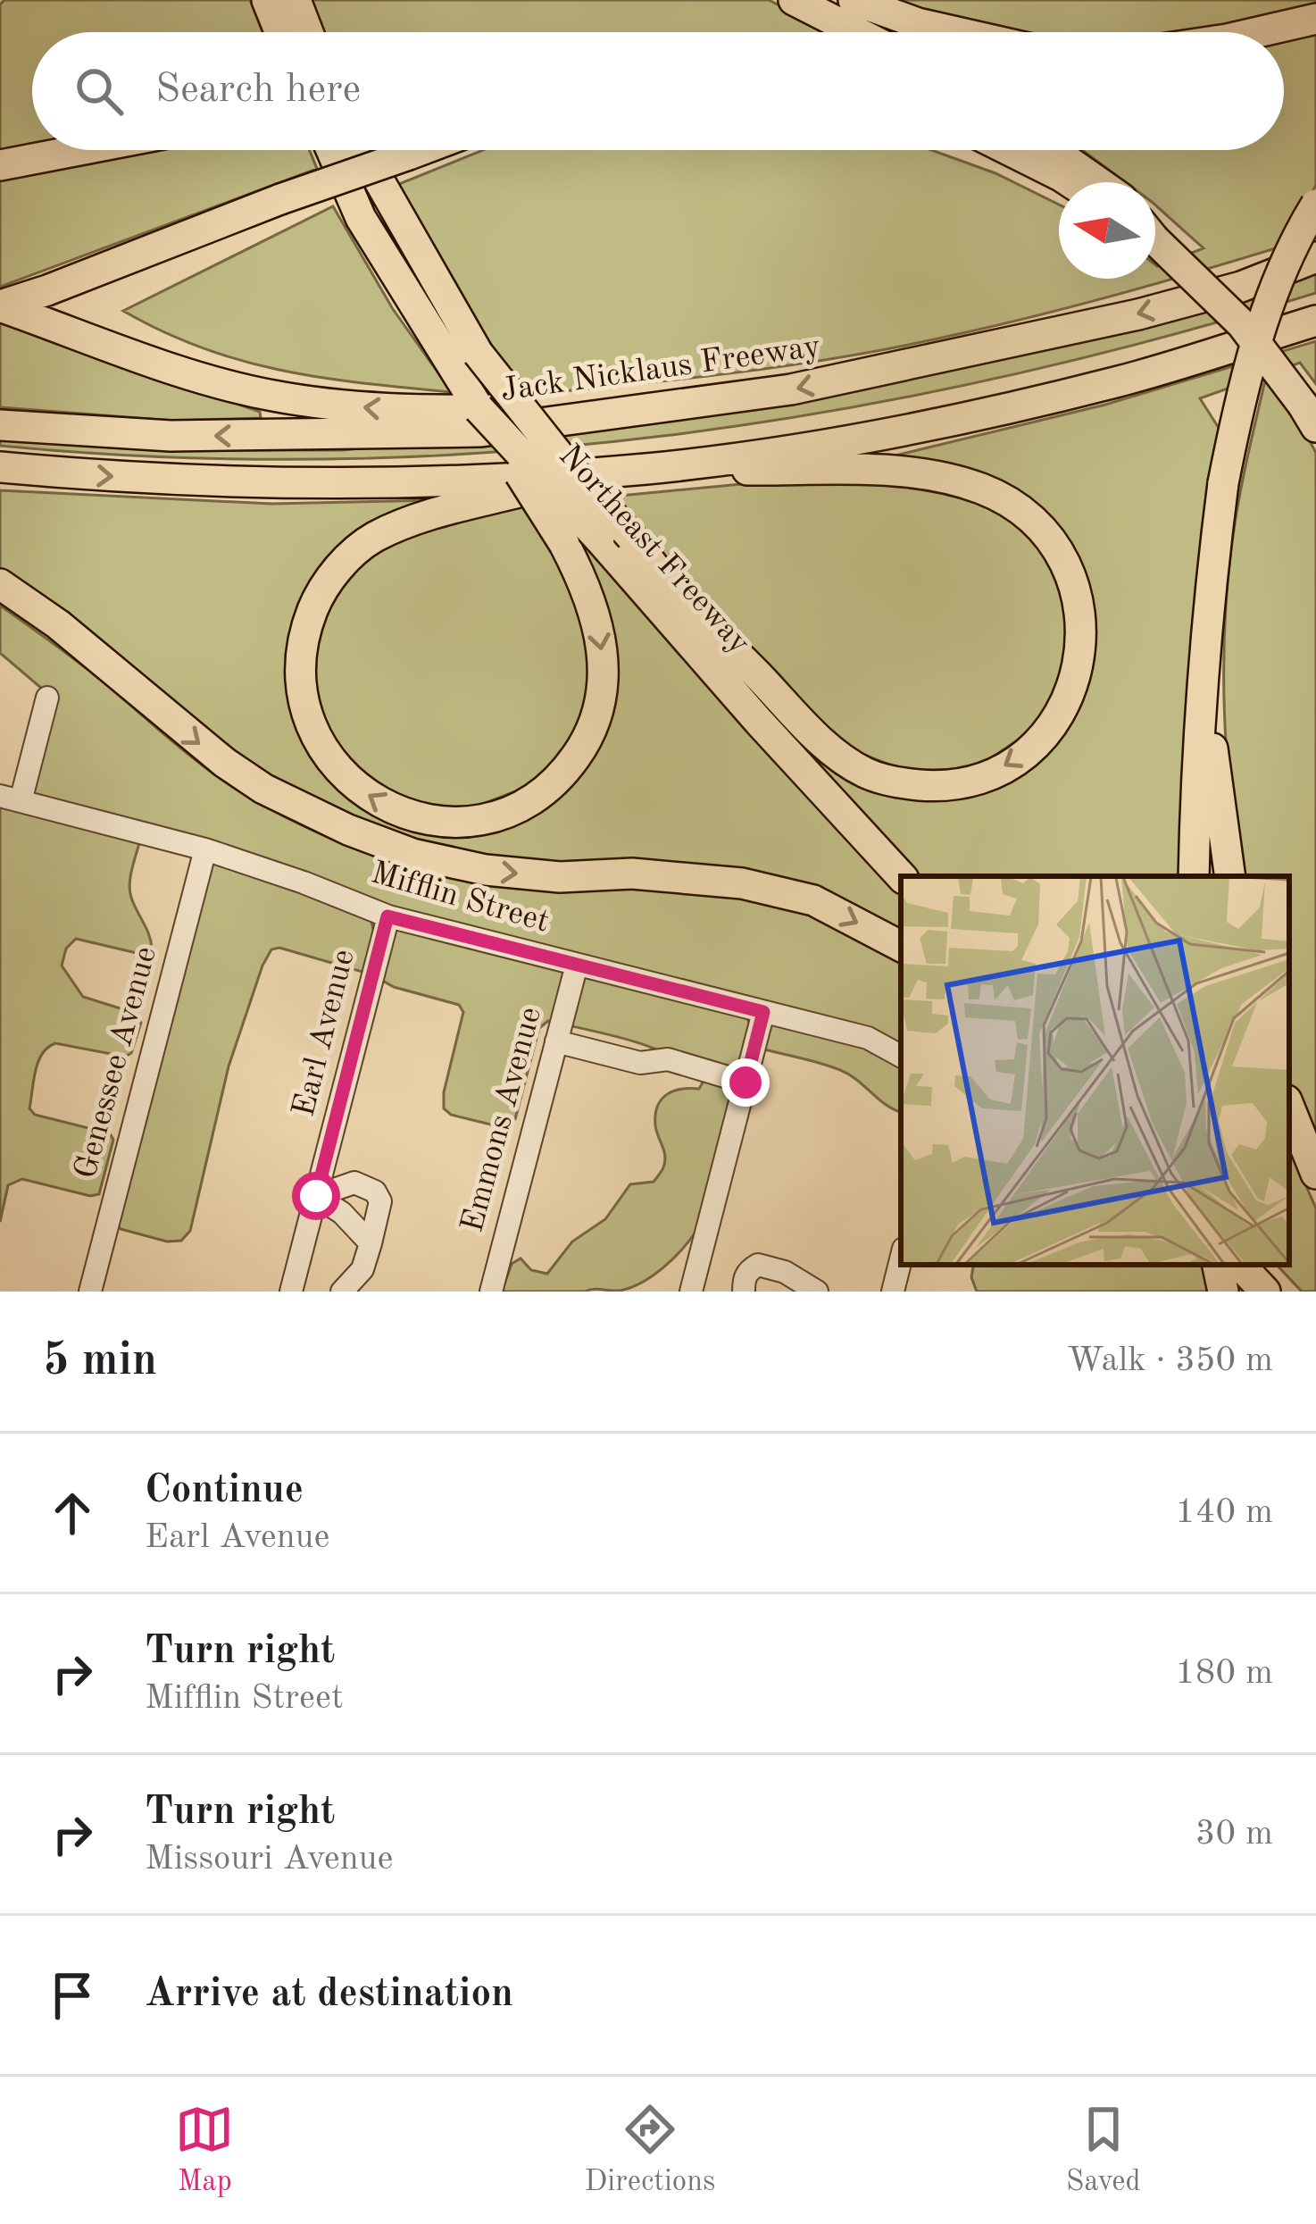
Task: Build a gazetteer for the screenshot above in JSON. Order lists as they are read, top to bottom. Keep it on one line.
{"streets":{"highway":["Jack Nicklaus Freeway","Northeast Freeway"],"street":["Mifflin Street","Earl Avenue","Genessee Avenue","Emmons Avenue"]},"crossings":[["Mifflin Street","Earl Avenue"],["Mifflin Street","Genessee Avenue"],["Mifflin Street","Emmons Avenue"]],"north":"left","page":{"search":"Search here","heading":["5 min","Walk · 350 m"],"list":[["Continue","Earl Avenue","140 m"],["Turn right","Mifflin Street","180 m"],["Turn right","Missouri Avenue","30 m"],"Arrive at destination"],"nav":["Map","Directions","Saved"]}}
